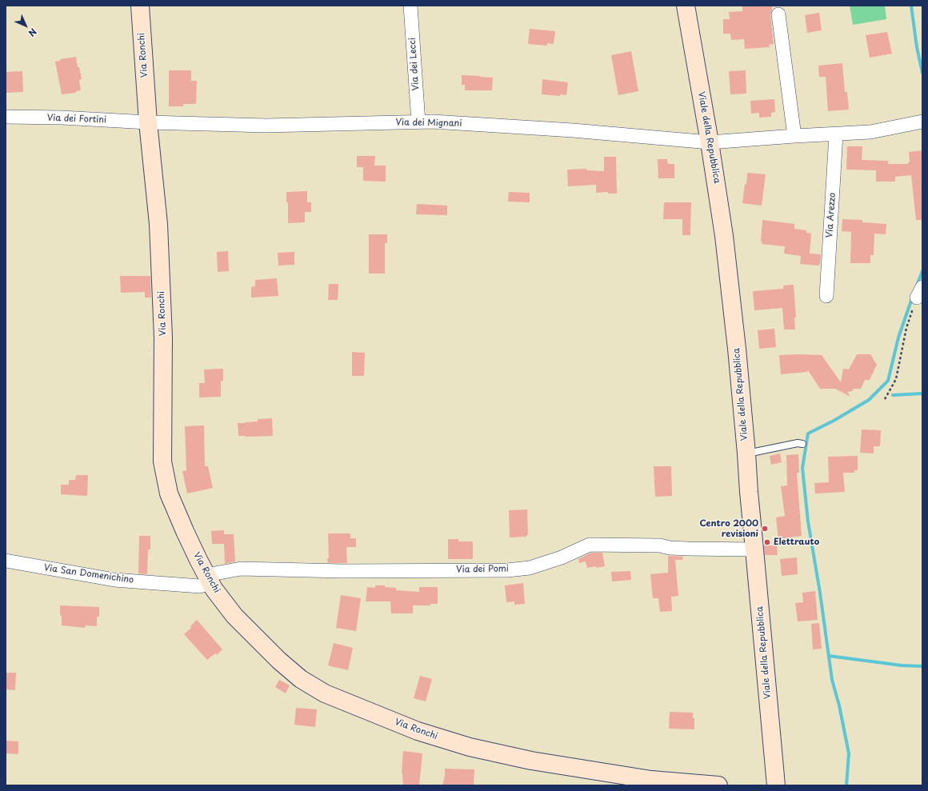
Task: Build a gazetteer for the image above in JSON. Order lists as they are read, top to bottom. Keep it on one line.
{"streets":{"street":["Via Ronchi","Via dei Lecci","Via dei Fortini","Via dei Mignani","Viale della Repubblica","Via Arezzo","Via dei Pomi","Via San Domenichino"]},"crossings":[["Via Ronchi","Via dei Fortini"],["Via Ronchi","Via dei Mignani"],["Via Ronchi","Via dei Pomi"],["Via Ronchi","Via San Domenichino"],["Via dei Lecci","Via dei Mignani"],["Via dei Fortini","Via dei Mignani"],["Via dei Mignani","Viale della Repubblica"],["Viale della Repubblica","Via dei Pomi"],["Via dei Pomi","Via San Domenichino"]],"places":["Centro 2000 revisioni","Elettrauto"],"north":"bottom right"}
